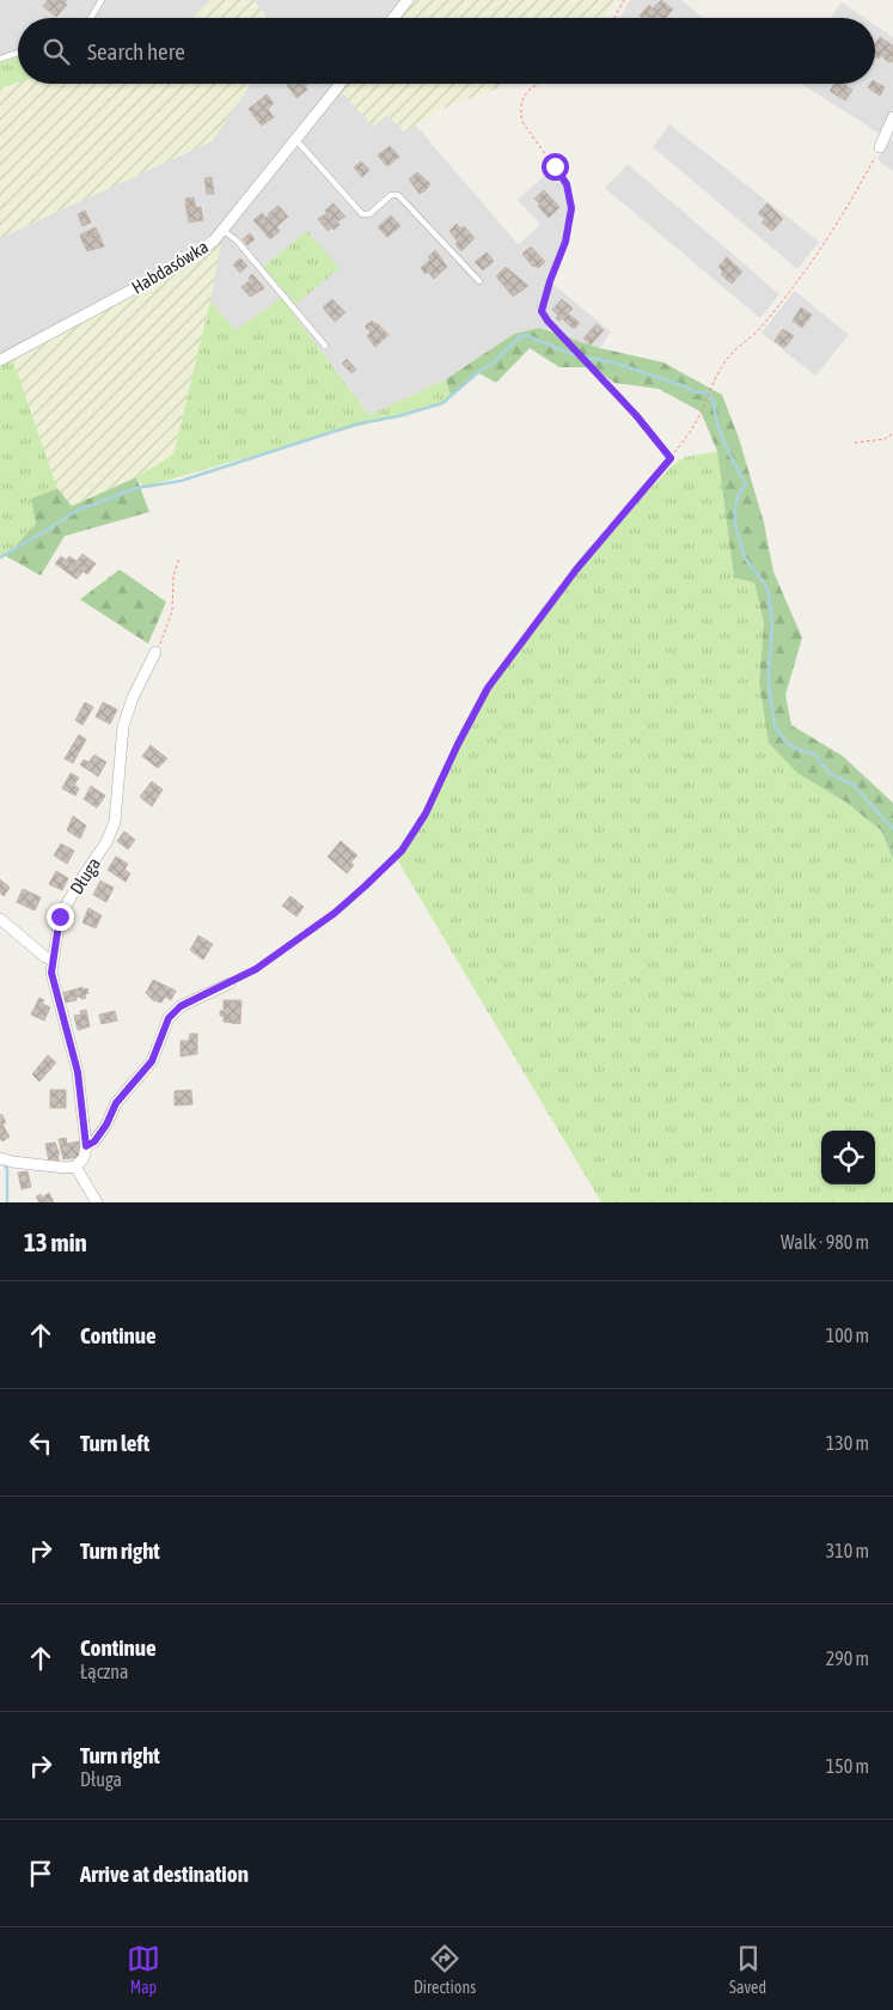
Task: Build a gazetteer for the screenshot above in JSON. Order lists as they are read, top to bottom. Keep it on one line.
{"streets":{"street":["Habdasówka","Długa"]},"page":{"search":"Search here","heading":["13 min","Walk · 980 m"],"list":[["Continue","100 m"],["Turn left","130 m"],["Turn right","310 m"],["Continue","Łączna","290 m"],["Turn right","Długa","150 m"],"Arrive at destination"],"nav":["Map","Directions","Saved"]}}
